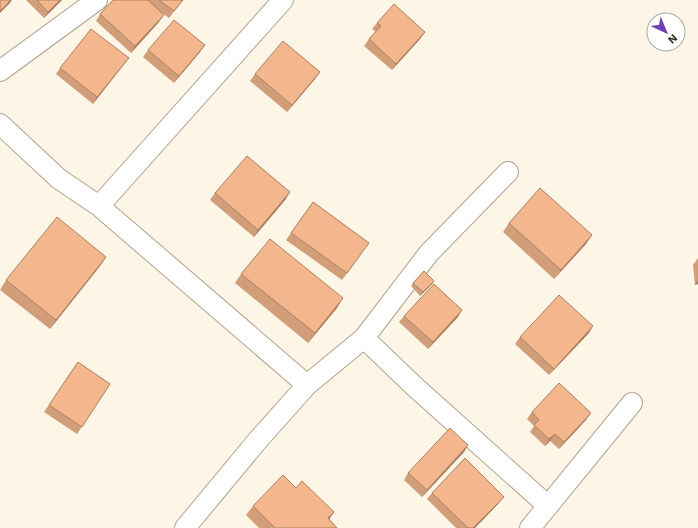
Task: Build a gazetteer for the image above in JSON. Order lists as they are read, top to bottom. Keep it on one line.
{"north":"bottom right"}
